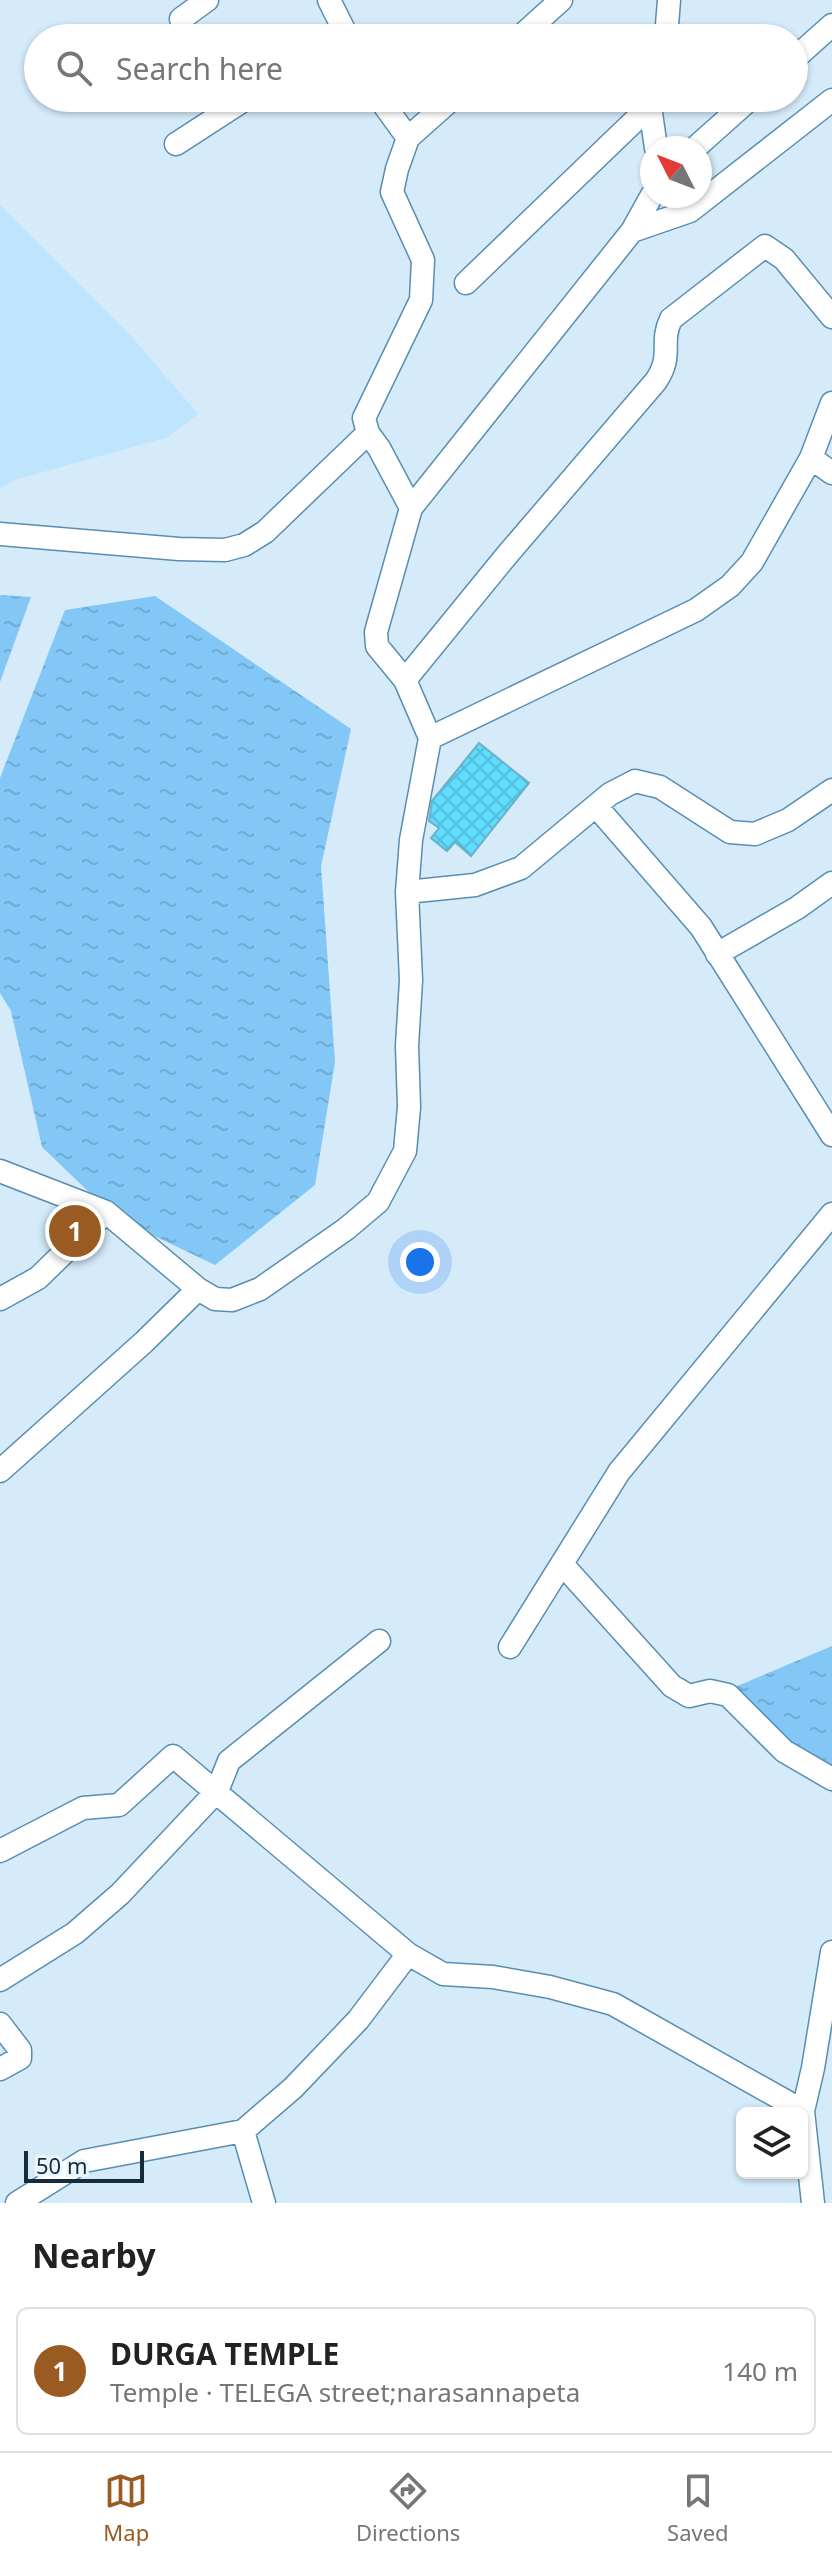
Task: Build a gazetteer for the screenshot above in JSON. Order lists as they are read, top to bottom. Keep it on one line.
{"scale_bar":"50 m","north":"top left","page":{"search":"Search here","pins":"1","scale":"50 m","heading":"Nearby","list":[{"mark":"1","name":"DURGA TEMPLE","note":"Temple · TELEGA street;narasannapeta","value":"140 m"}],"nav":["Map","Directions","Saved"]}}
